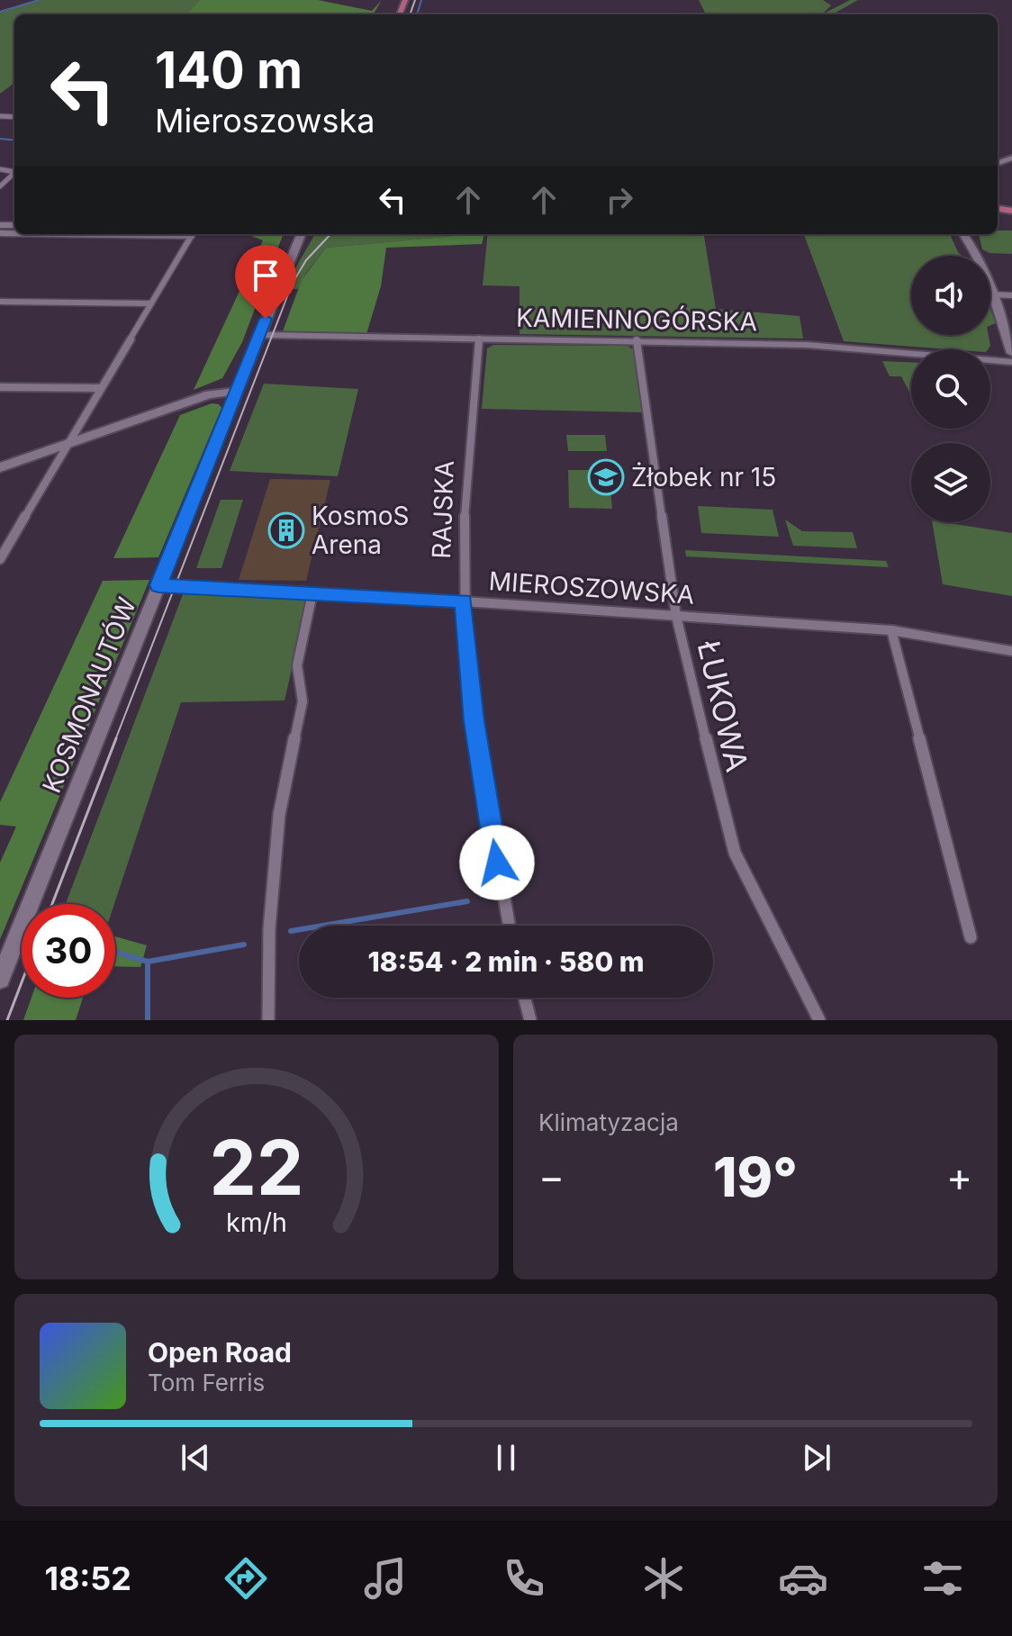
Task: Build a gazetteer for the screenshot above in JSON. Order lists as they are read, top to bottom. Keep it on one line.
{"streets":{"street":["KAMIENNOGÓRSKA","RAJSKA","MIEROSZOWSKA","KOSMONAUTÓW","ŁUKOWA"]},"crossings":[["KAMIENNOGÓRSKA","RAJSKA"],["KAMIENNOGÓRSKA","KOSMONAUTÓW"],["KAMIENNOGÓRSKA","ŁUKOWA"],["RAJSKA","MIEROSZOWSKA"],["MIEROSZOWSKA","KOSMONAUTÓW"],["MIEROSZOWSKA","ŁUKOWA"]],"places":{"school or university":["Żłobek nr 15"],"building":["KosmoS Arena"]},"page":{"turn":["140 m","Mieroszowska"],"limit":"30","trip":"18:54 · 2 min · 580 m","tile":"Klimatyzacja","heat":["−","19°","+"],"song":["Open Road","Tom Ferris"],"tabs":"18:52","gauge":["22","km/h"]}}
